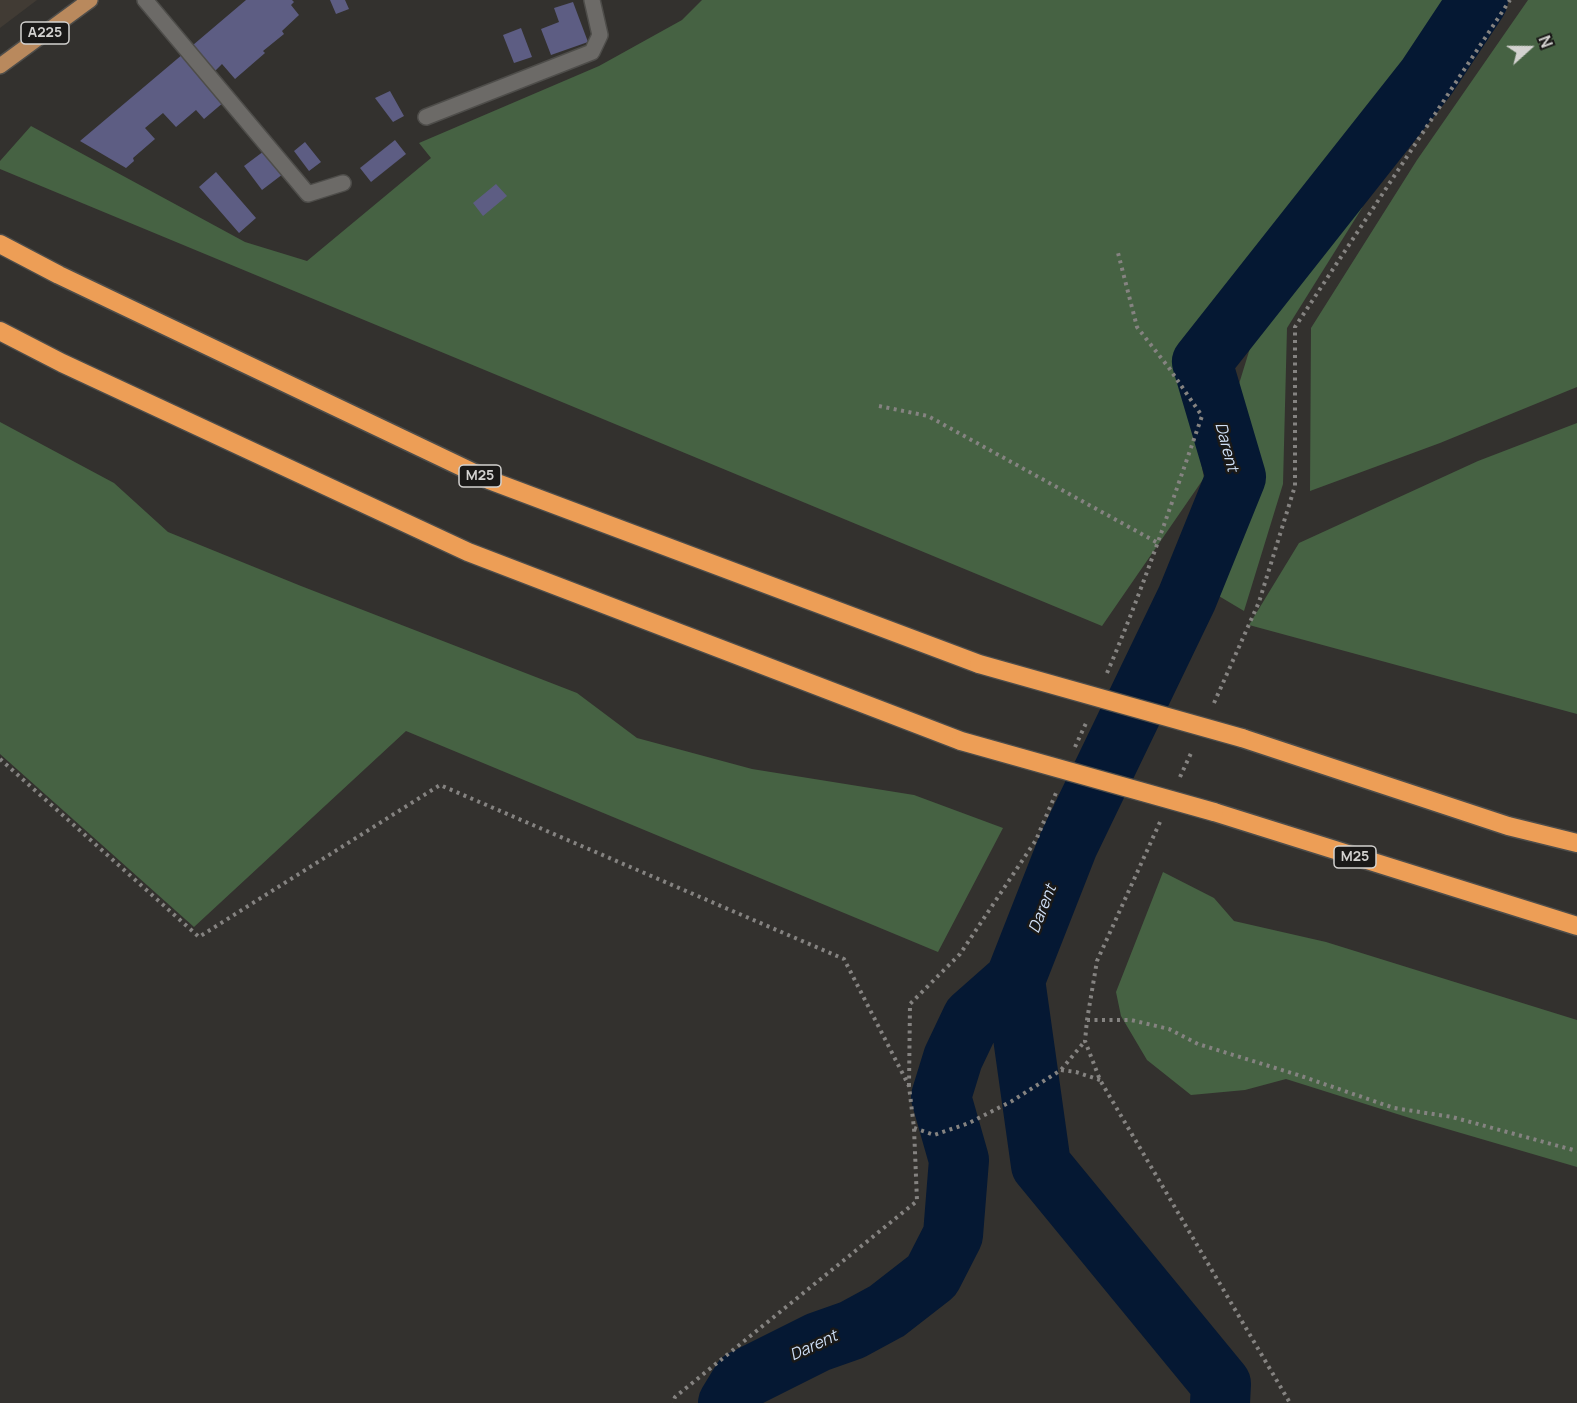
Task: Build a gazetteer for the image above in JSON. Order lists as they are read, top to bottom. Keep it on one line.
{"streets":{"highway":["M25"],"main road":["A225"]},"water":["Darent"],"north":"right"}
